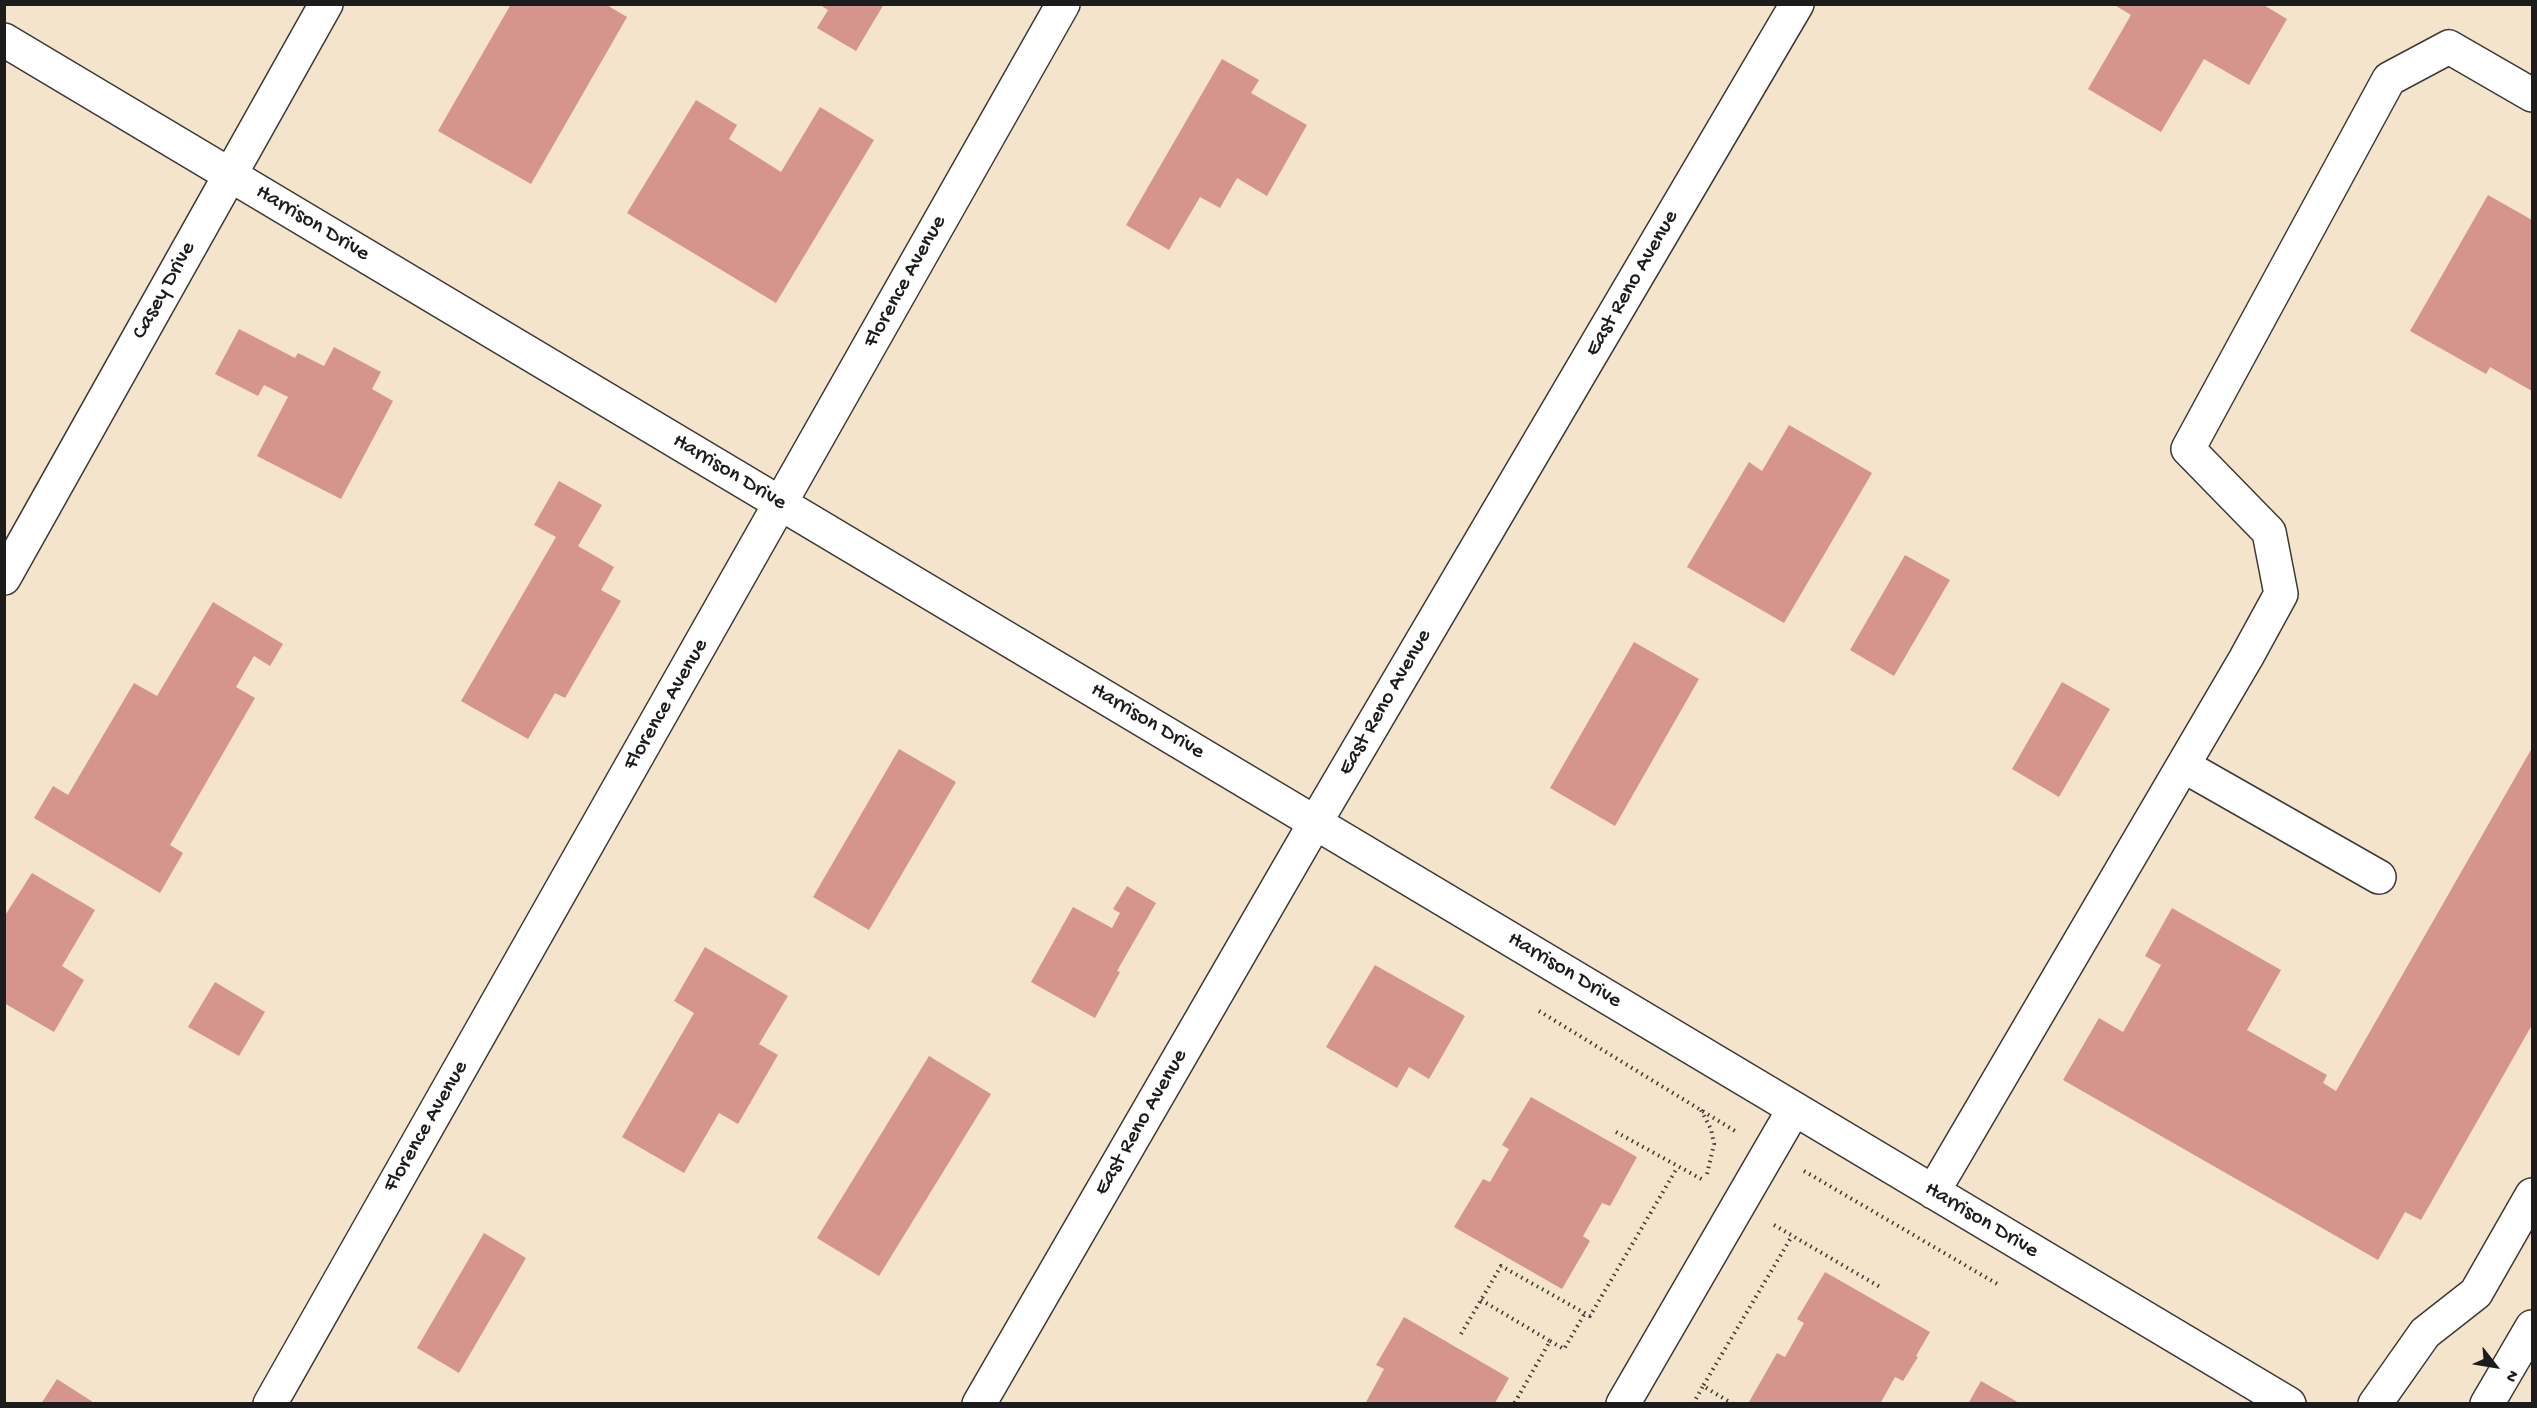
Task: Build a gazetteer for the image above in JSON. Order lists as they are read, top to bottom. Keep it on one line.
{"streets":{"street":["Harrison Drive","Florence Avenue","East Reno Avenue","Casey Drive"]},"crossings":[["Harrison Drive","Florence Avenue"],["Harrison Drive","East Reno Avenue"],["Harrison Drive","Casey Drive"]],"north":"bottom right"}
